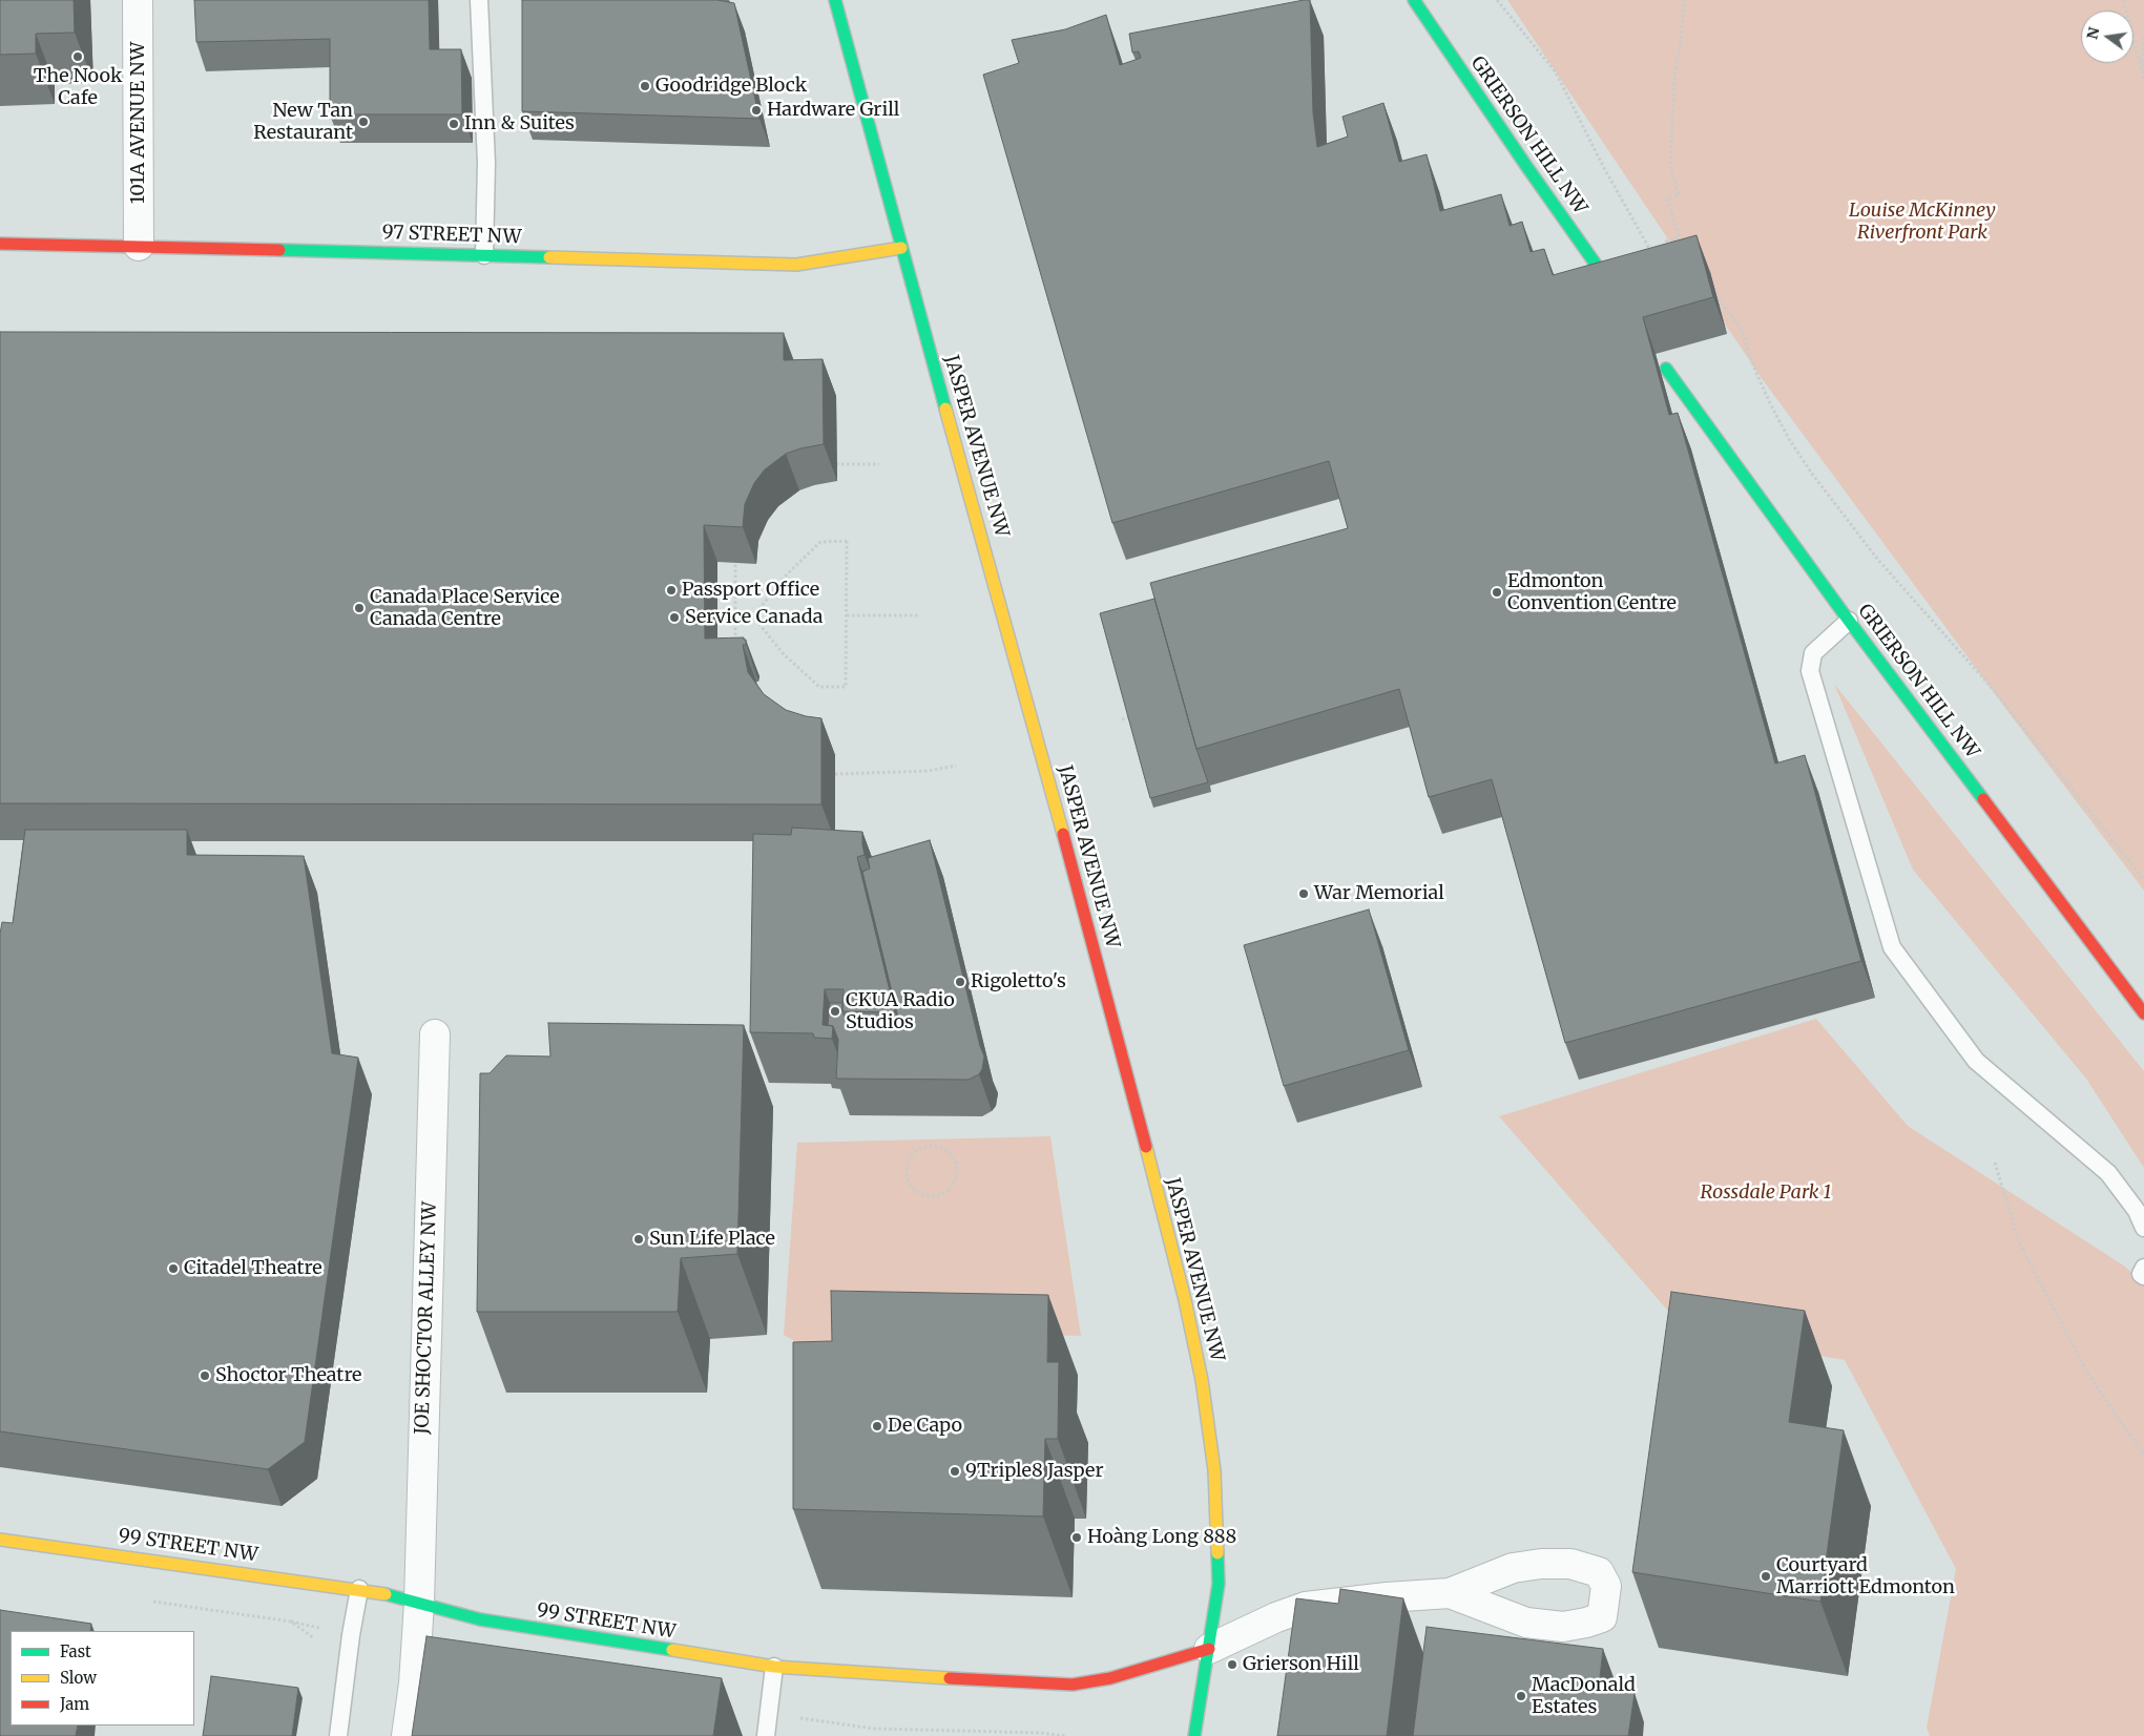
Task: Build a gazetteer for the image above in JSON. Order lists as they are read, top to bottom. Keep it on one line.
{"streets":{"main road":["GRIERSON HILL NW","97 STREET NW","JASPER AVENUE NW","99 STREET NW"],"street":["101A AVENUE NW","JOE SHOCTOR ALLEY NW"]},"crossings":[["101A AVENUE NW","97 STREET NW"],["97 STREET NW","JASPER AVENUE NW"],["JASPER AVENUE NW","99 STREET NW"],["JOE SHOCTOR ALLEY NW","99 STREET NW"]],"parks":["Louise McKinney Riverfront Park","Rossdale Park 1"],"places":["The Nook Cafe","Goodridge Block","Hardware Grill","New Tan Restaurant","Inn & Suites","Passport Office","Edmonton Convention Centre","Canada Place Service Canada Centre","Service Canada","War Memorial","Rigoletto's","CKUA Radio Studios","Sun Life Place","Citadel Theatre","Shoctor Theatre","De Capo","9Triple8 Jasper","Hoàng Long 888","Courtyard Marriott Edmonton","Grierson Hill","MacDonald Estates"],"legend":["Fast","Slow","Jam"],"north":"left"}
